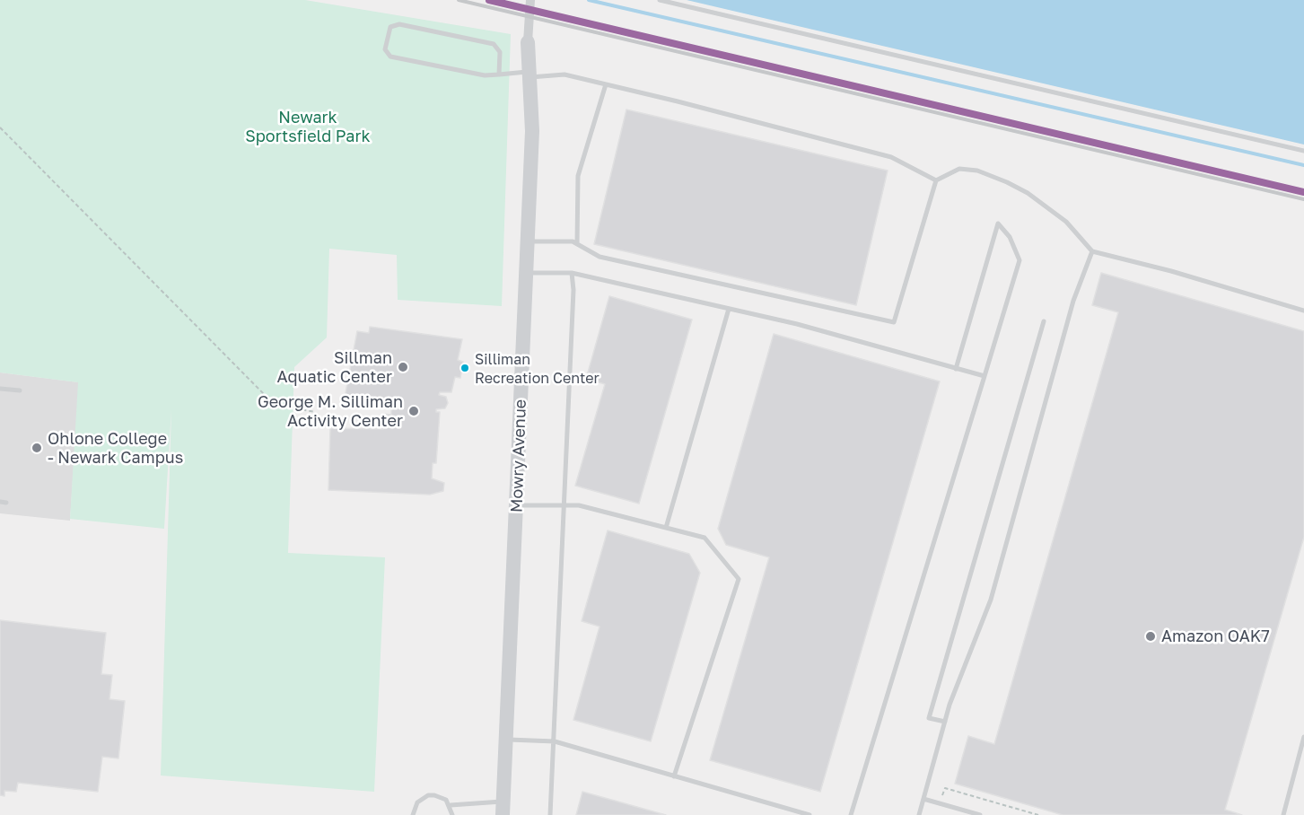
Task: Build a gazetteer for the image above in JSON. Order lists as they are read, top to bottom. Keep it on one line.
{"streets":{"main road":["Mowry Avenue"]},"parks":["Newark Sportsfield Park"],"places":["Sillman Aquatic Center","Silliman Recreation Center","George M. Silliman Activity Center","Ohlone College - Newark Campus","Amazon OAK7"]}
